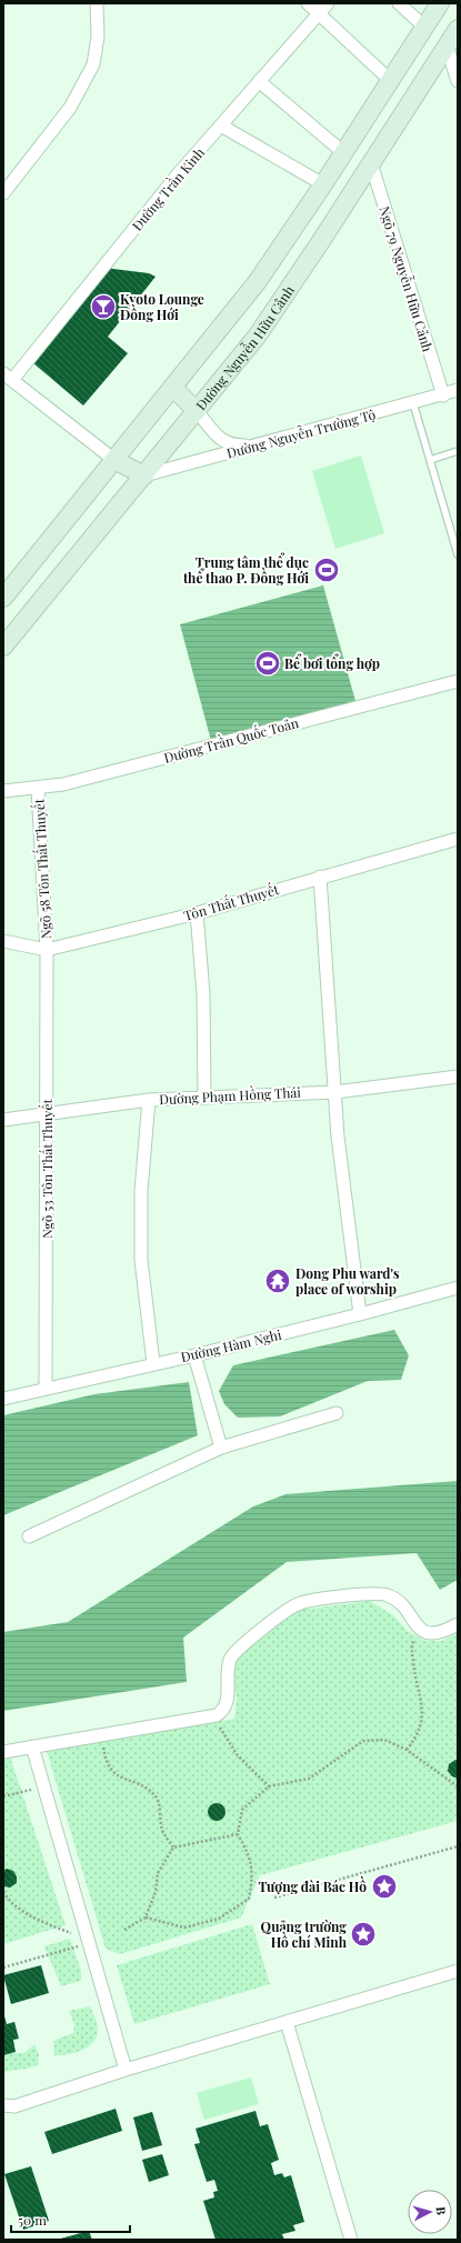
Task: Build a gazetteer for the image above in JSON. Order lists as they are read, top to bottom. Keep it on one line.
{"streets":{"main road":["Đường Nguyễn Hữu Cảnh"],"street":["Đường Trần Kinh","Ngõ 79 Nguyễn Hữu Cảnh","Đường Nguyễn Trường Tộ","Đường Trần Quốc Toản","Ngõ 58 Tôn Thất Thuyết","Tôn Thất Thuyết","Đường Phạm Hồng Thái","Ngõ 53 Tôn Thất Thuyết","Đường Hàm Nghi"]},"crossings":[["Ngõ 79 Nguyễn Hữu Cảnh","Đường Nguyễn Hữu Cảnh"],["Ngõ 79 Nguyễn Hữu Cảnh","Đường Nguyễn Trường Tộ"],["Đường Nguyễn Hữu Cảnh","Đường Nguyễn Trường Tộ"],["Đường Trần Quốc Toản","Ngõ 58 Tôn Thất Thuyết"],["Ngõ 58 Tôn Thất Thuyết","Tôn Thất Thuyết"],["Ngõ 58 Tôn Thất Thuyết","Ngõ 53 Tôn Thất Thuyết"],["Tôn Thất Thuyết","Ngõ 53 Tôn Thất Thuyết"],["Đường Phạm Hồng Thái","Ngõ 53 Tôn Thất Thuyết"],["Ngõ 53 Tôn Thất Thuyết","Đường Hàm Nghi"]],"places":{"bar":["Kyoto Lounge Đồng Hới"],"sports":["Trung tâm thể dục thể thao P. Đồng Hới","Bể bơi tổng hợp"],"temple":["Dong Phu ward's place of worship"],"place":["Tượng đài Bác Hồ","Quảng trường Hồ chí Minh"]},"scale_bar":"50 m","north":"right"}
